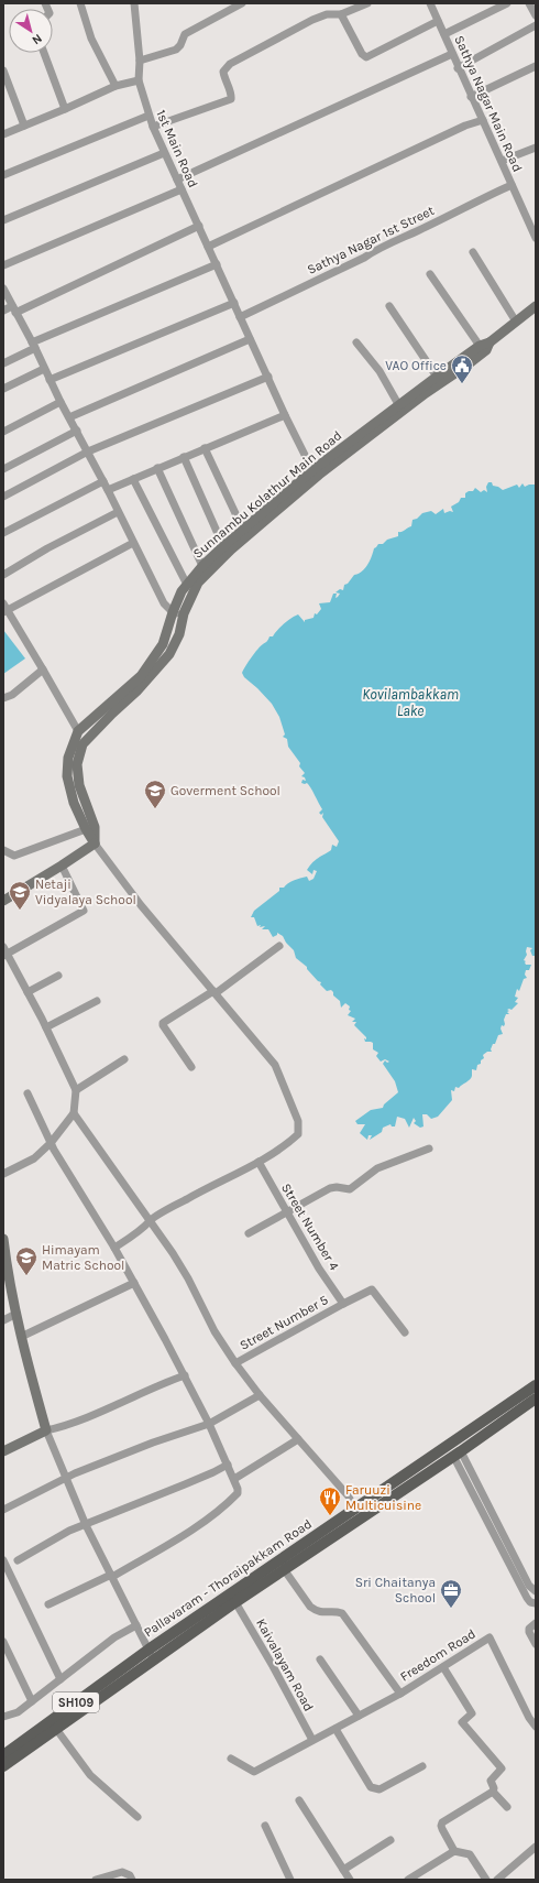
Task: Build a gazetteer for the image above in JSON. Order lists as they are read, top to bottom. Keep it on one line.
{"streets":{"main road":["Pallavaram - Thoraipakkam Road","SH109"],"street":["Sathya Nagar Main Road","1st Main Road","Sathya Nagar 1st Street","Sunnambu Kolathur Main Road","Street Number 4","Street Number 5","Freedom Road","Kaivalayam Road"]},"crossings":[["Sathya Nagar Main Road","Sathya Nagar 1st Street"],["1st Main Road","Sathya Nagar 1st Street"],["1st Main Road","Sunnambu Kolathur Main Road"],["Street Number 4","Street Number 5"],["Pallavaram - Thoraipakkam Road","Kaivalayam Road"],["Freedom Road","Kaivalayam Road"]],"water":["Kovilambakkam Lake"],"places":{"public building":["VAO Office"],"school or university":["Goverment School","Netaji Vidyalaya School","Himayam Matric School"],"restaurant":["Faruuzi Multicuisine"],"office":["Sri Chaitanya School"]},"north":"bottom right"}
